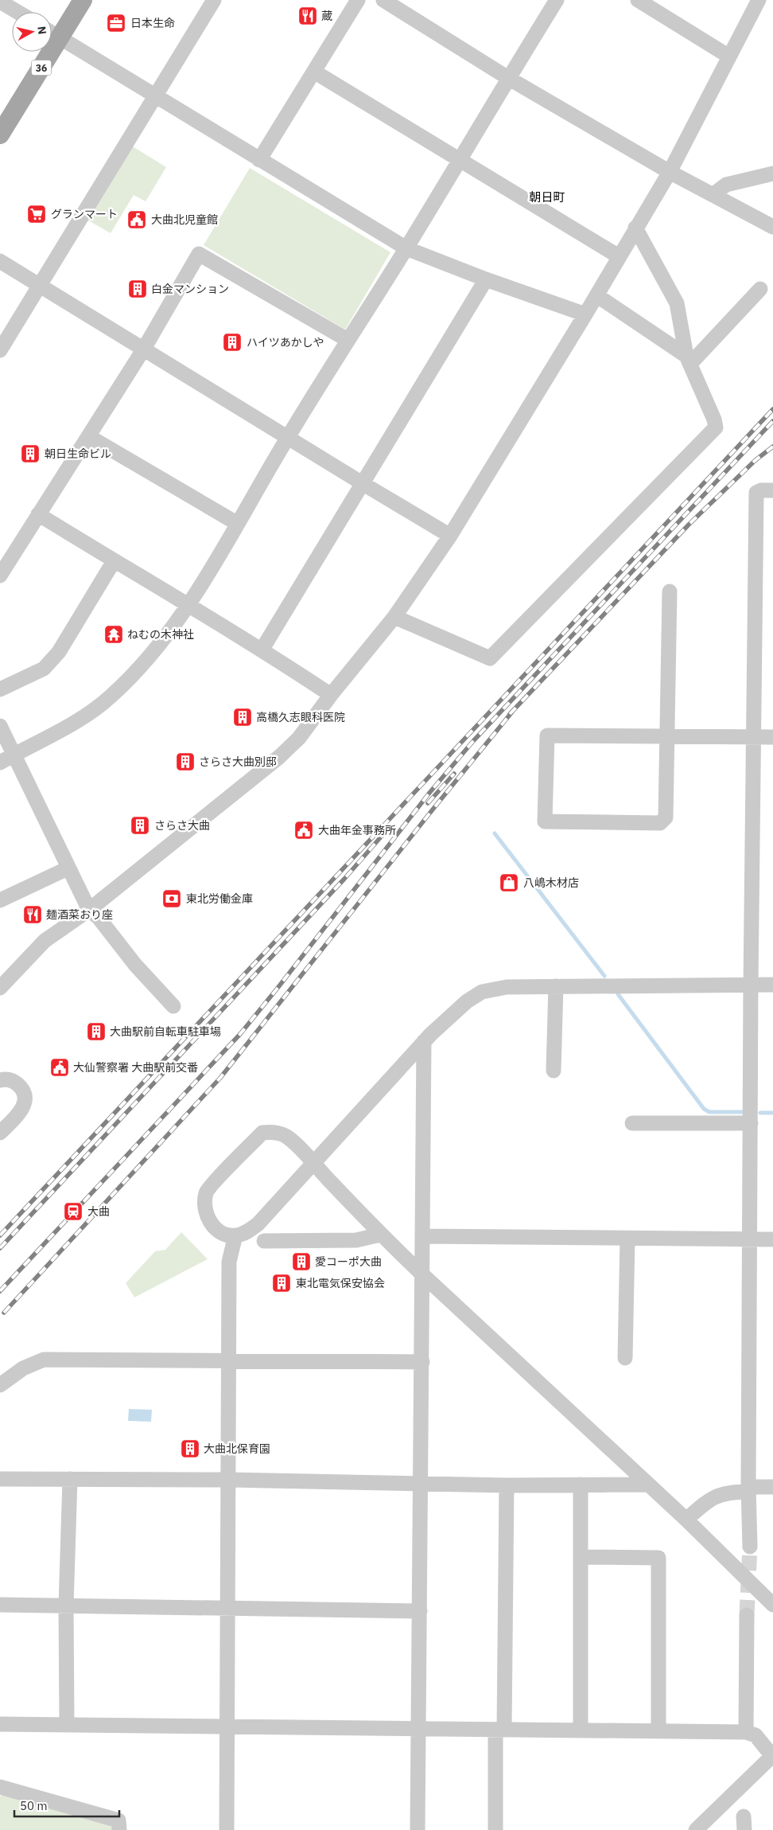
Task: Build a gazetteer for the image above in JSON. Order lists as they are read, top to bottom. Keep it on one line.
{"streets":{"main road":["36"]},"districts":["朝日町"],"places":{"restaurant":["蔵","麺酒菜おり座"],"office":["日本生命"],"supermarket":["グランマート"],"public building":["大曲北児童館","大曲年金事務所","大仙警察署 大曲駅前交番"],"building":["白金マンション","ハイツあかしや","朝日生命ビル","高橋久志眼科医院","さらさ大曲別邸","さらさ大曲","大曲駅前自転車駐車場","愛コーポ大曲","東北電気保安協会","大曲北保育園"],"temple":["ねむの木神社"],"shop":["八嶋木材店"],"bank":["東北労働金庫"],"station":["大曲"]},"scale_bar":"50 m","north":"right"}
